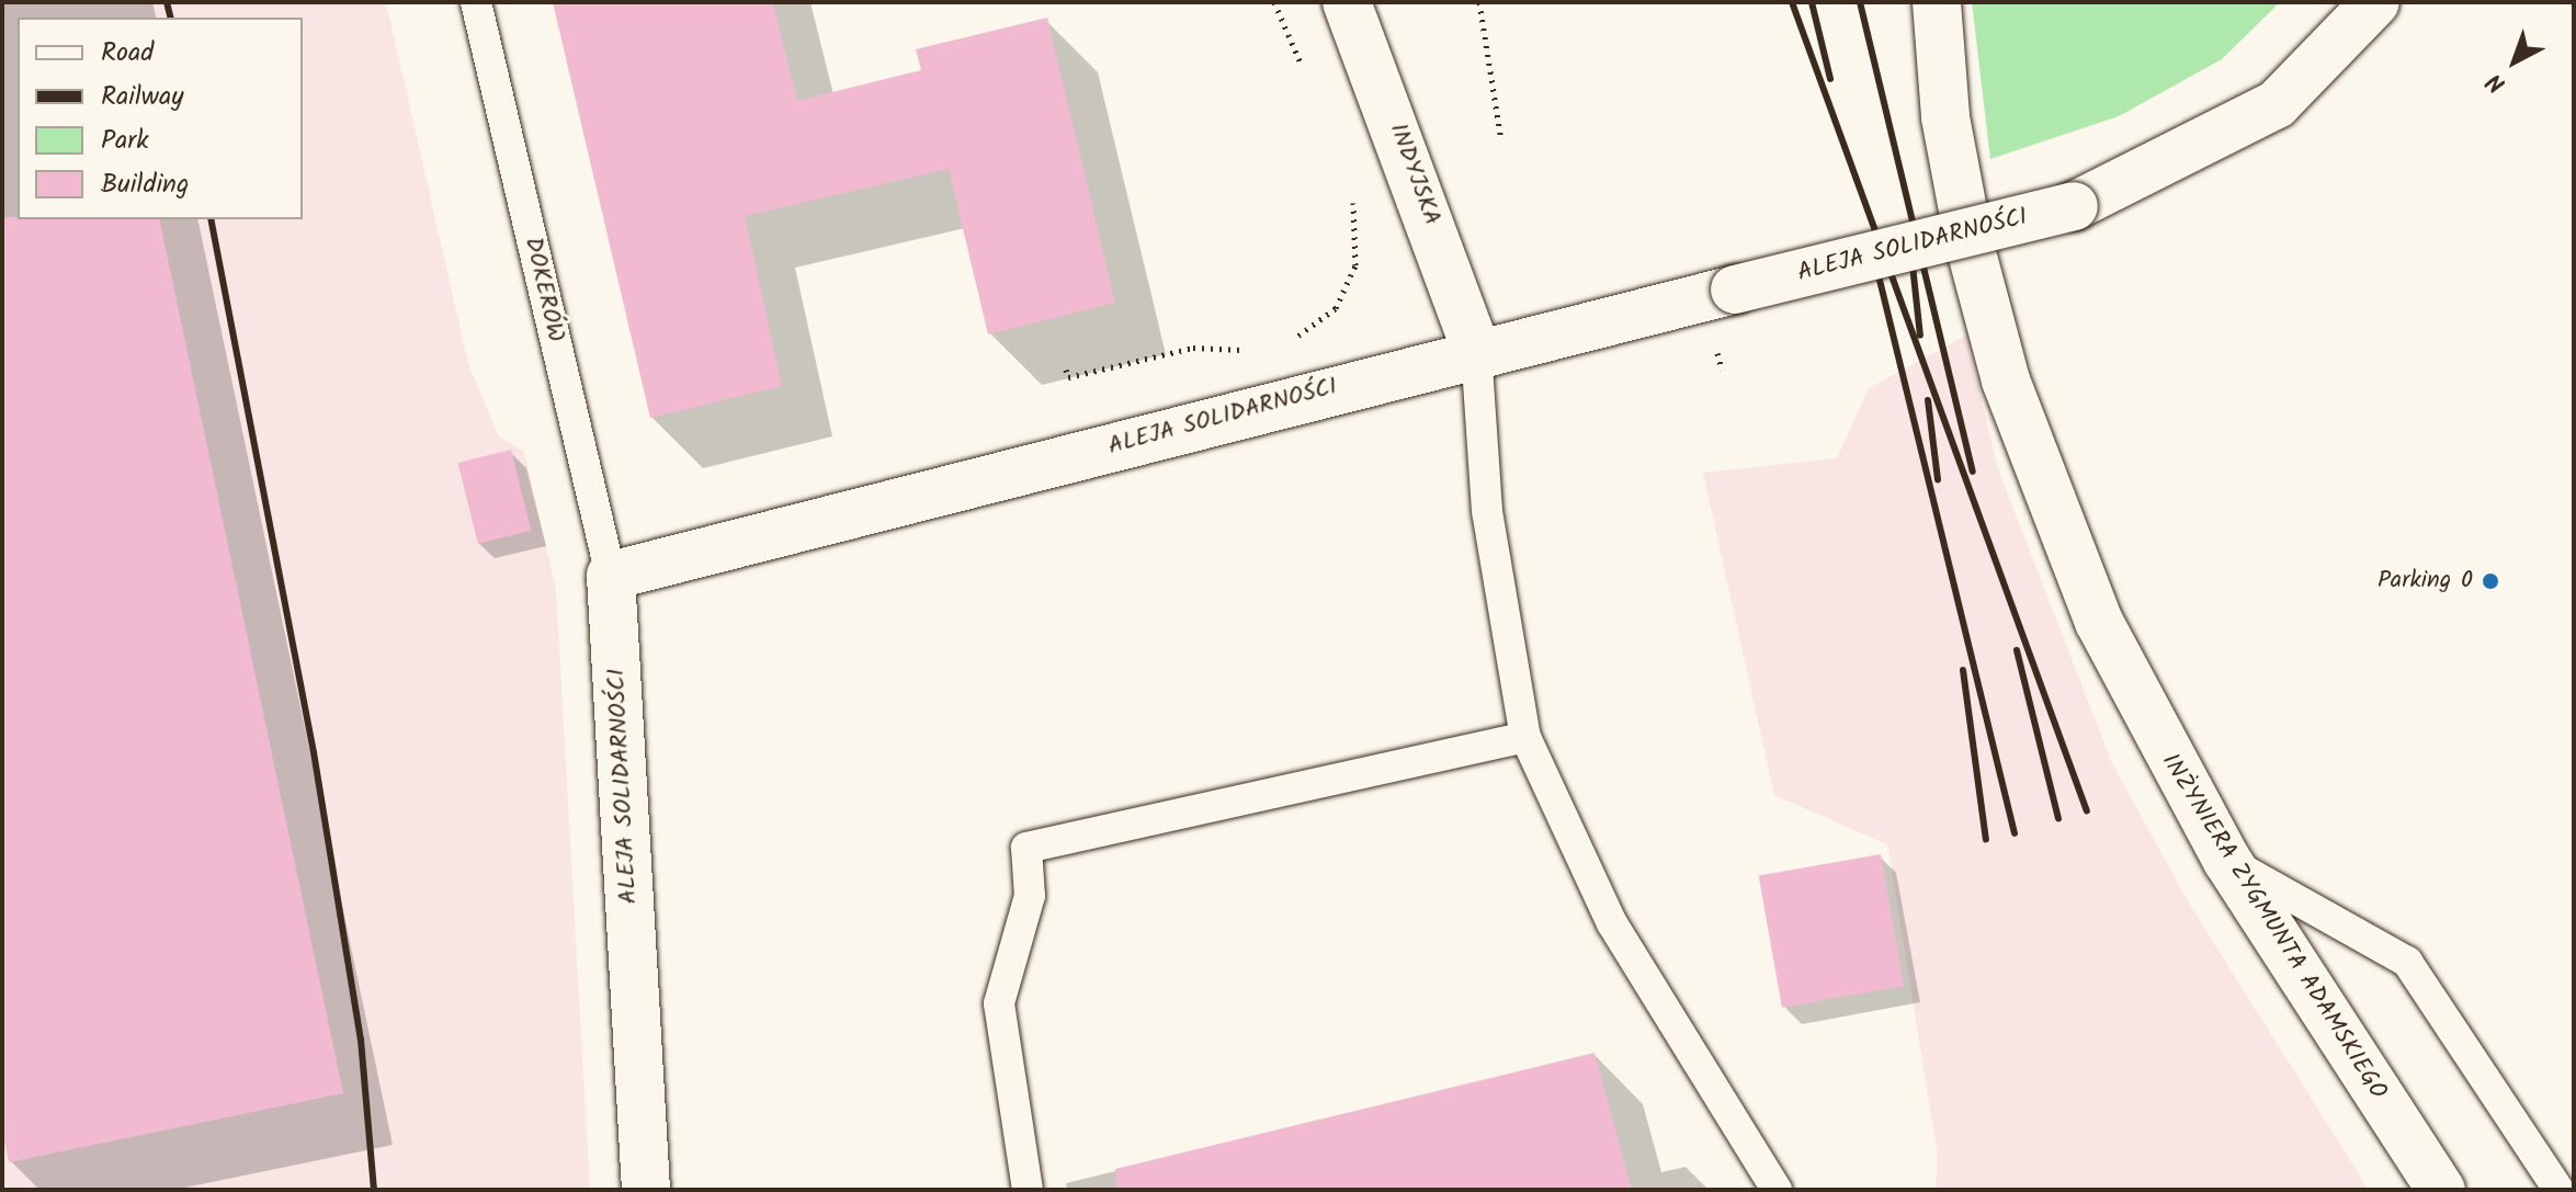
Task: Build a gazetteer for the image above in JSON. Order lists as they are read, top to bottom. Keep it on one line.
{"streets":{"street":["INDYJSKA","ALEJA SOLIDARNOŚCI","INŻYNIERA ZYGMUNTA ADAMSKIEGO"],"lane":["DOKERÓW"]},"crossings":[["INDYJSKA","ALEJA SOLIDARNOŚCI"],["ALEJA SOLIDARNOŚCI","DOKERÓW"]],"places":["Parking 0"],"legend":["Road","Railway","Park","Building"],"north":"bottom left"}
